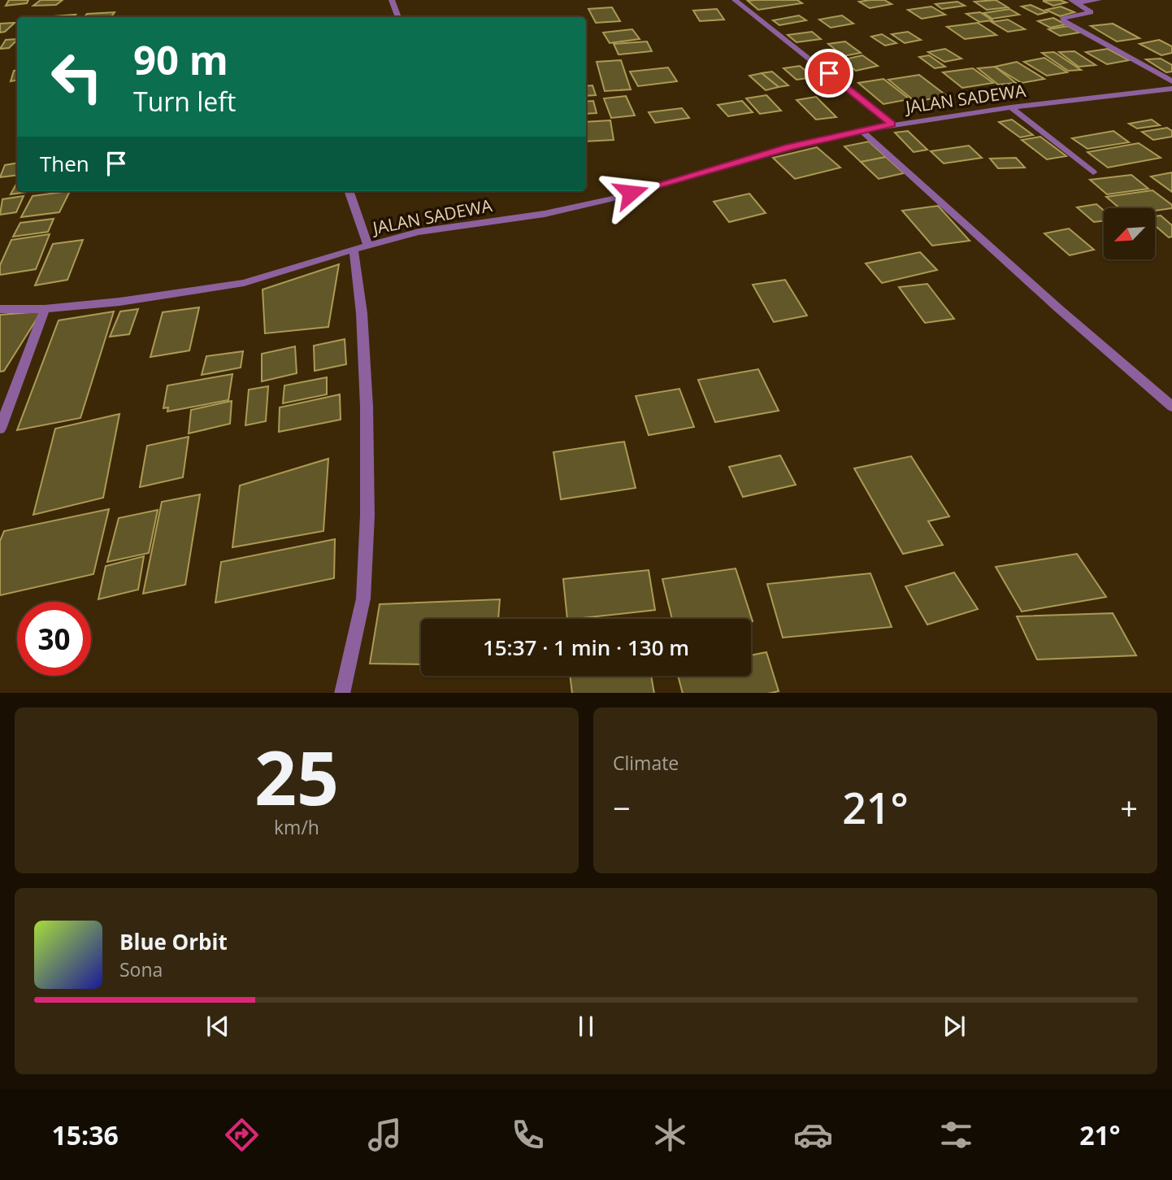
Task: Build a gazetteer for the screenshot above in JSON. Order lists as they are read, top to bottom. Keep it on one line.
{"streets":{"street":["JALAN SADEWA"]},"north":"bottom left","page":{"turn":["90 m","Turn left"],"then":"Then","limit":"30","trip":"15:37 · 1 min · 130 m","tile":[["25","km/h"],"Climate"],"heat":["−","21°","+"],"song":["Blue Orbit","Sona"],"tabs":["15:36","21°"]}}
